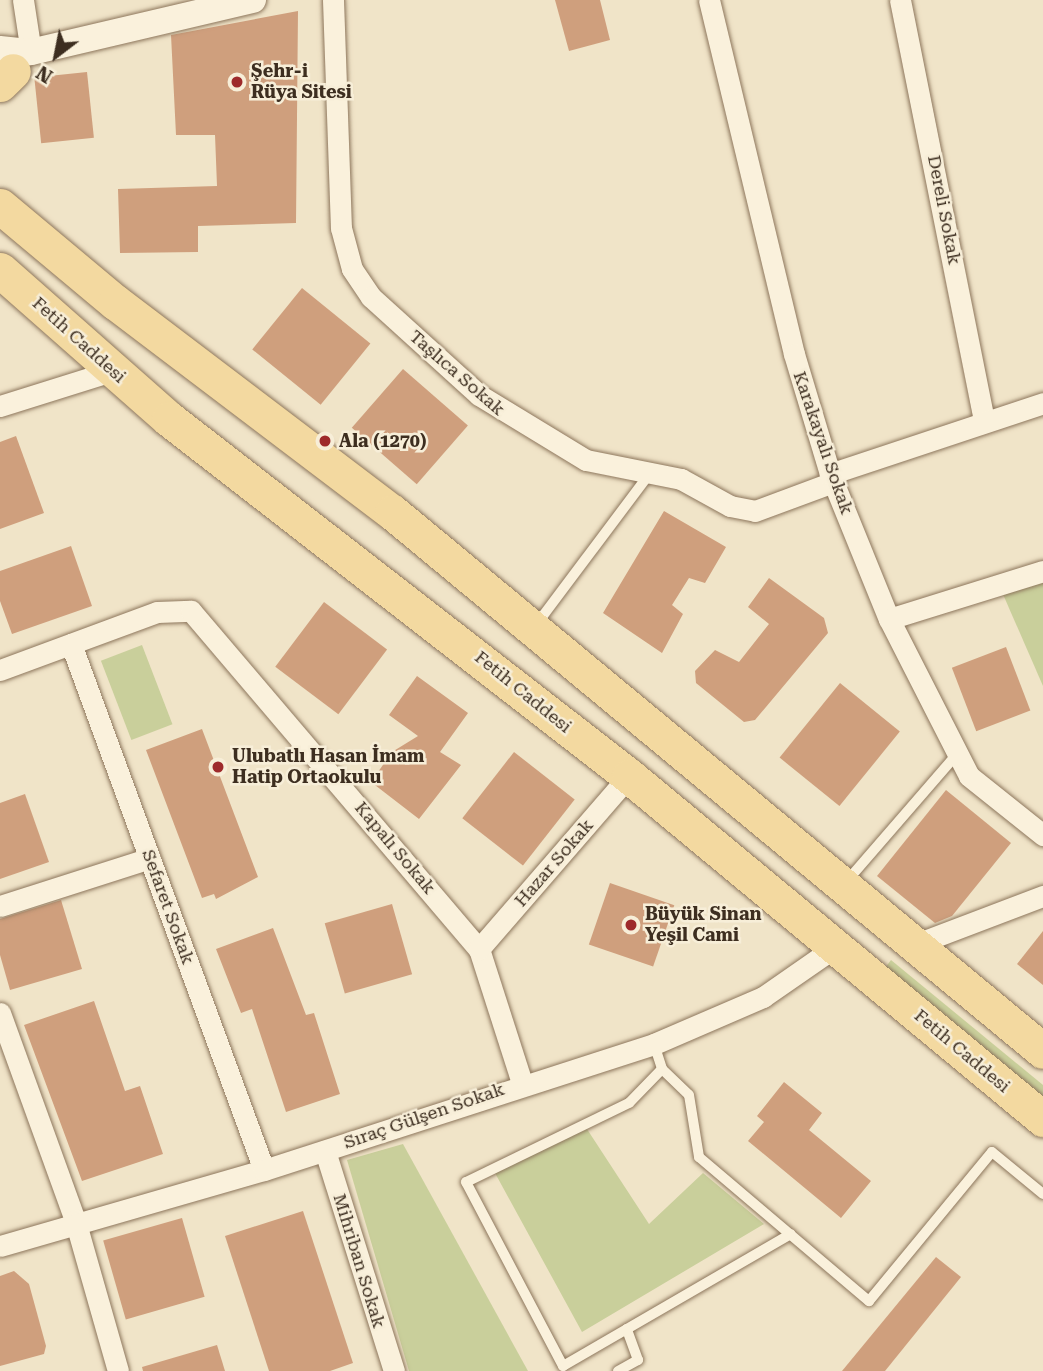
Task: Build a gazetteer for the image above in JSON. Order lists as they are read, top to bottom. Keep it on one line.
{"streets":{"main road":["Fetih Caddesi"],"street":["Dereli Sokak","Taşlıca Sokak","Karakayalı Sokak","Kapalı Sokak","Hazar Sokak","Sefaret Sokak","Sıraç Gülşen Sokak","Mihriban Sokak"]},"crossings":[["Dereli Sokak","Taşlıca Sokak"],["Fetih Caddesi","Hazar Sokak"],["Fetih Caddesi","Sıraç Gülşen Sokak"],["Taşlıca Sokak","Karakayalı Sokak"],["Kapalı Sokak","Hazar Sokak"],["Kapalı Sokak","Sefaret Sokak"],["Kapalı Sokak","Sıraç Gülşen Sokak"],["Sefaret Sokak","Sıraç Gülşen Sokak"],["Sıraç Gülşen Sokak","Mihriban Sokak"]],"places":["Şehr-i Rüya Sitesi","Ala (1270)","Ulubatlı Hasan İmam Hatip Ortaokulu","Büyük Sinan Yeşil Cami"],"north":"bottom left"}
